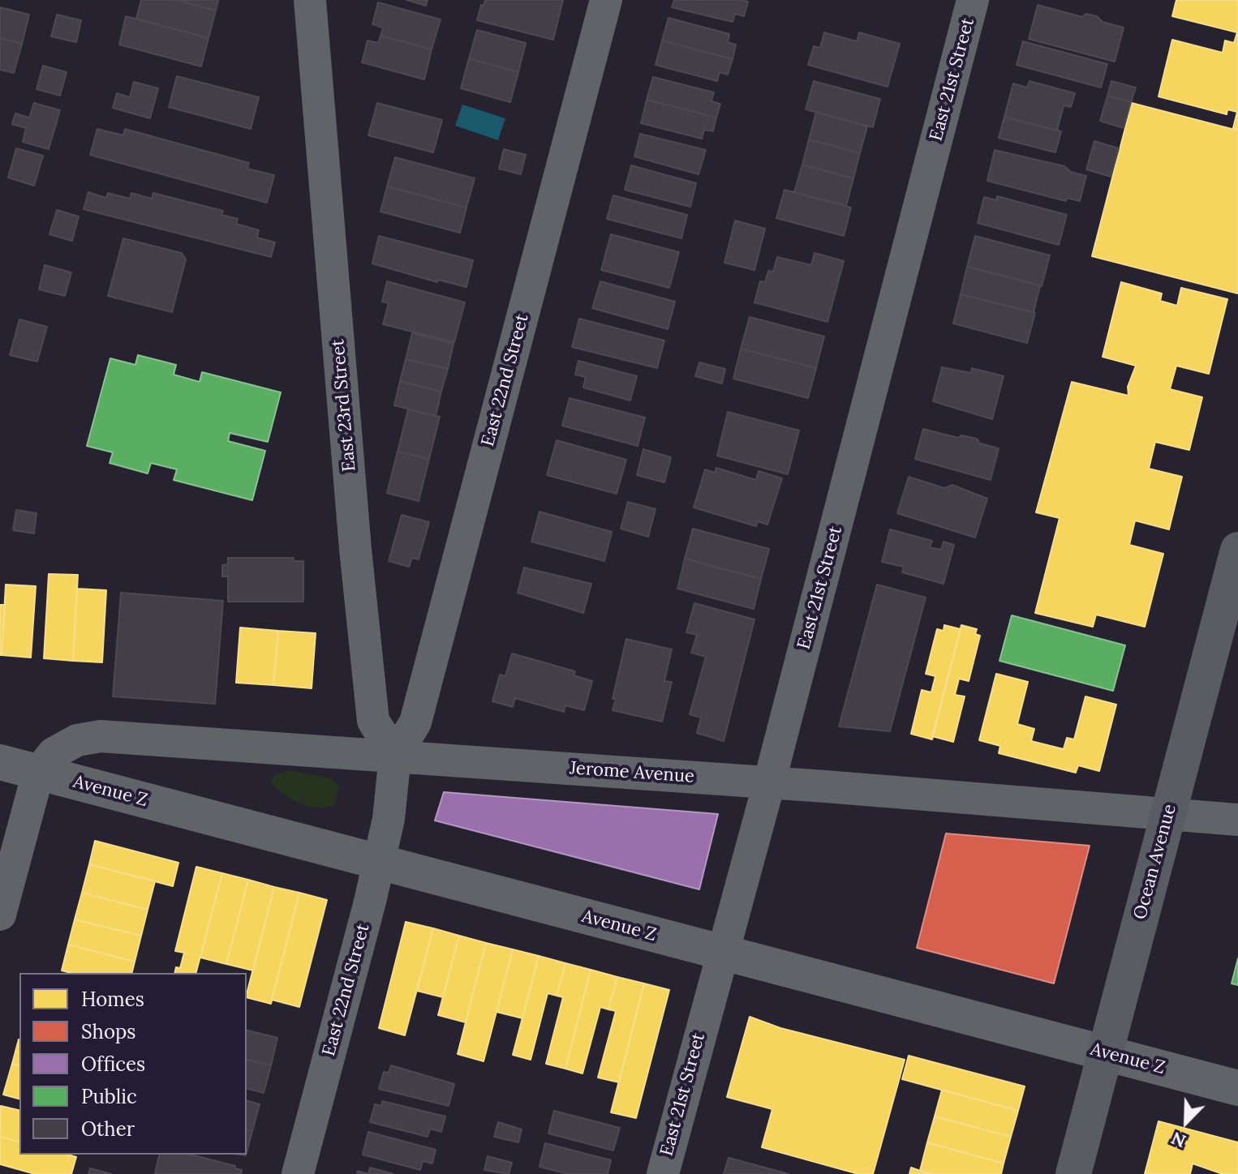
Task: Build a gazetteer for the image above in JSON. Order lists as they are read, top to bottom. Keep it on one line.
{"streets":{"main road":["Ocean Avenue"],"street":["East 21st Street","East 22nd Street","East 23rd Street","Jerome Avenue","Avenue Z"]},"crossings":[["East 21st Street","Jerome Avenue"],["East 21st Street","Avenue Z"],["East 22nd Street","East 23rd Street"],["East 22nd Street","Jerome Avenue"],["East 22nd Street","Avenue Z"],["East 23rd Street","Jerome Avenue"],["Jerome Avenue","Avenue Z"],["Jerome Avenue","Ocean Avenue"],["Avenue Z","Ocean Avenue"]],"legend":["Homes","Shops","Offices","Public","Other"],"north":"bottom left"}
